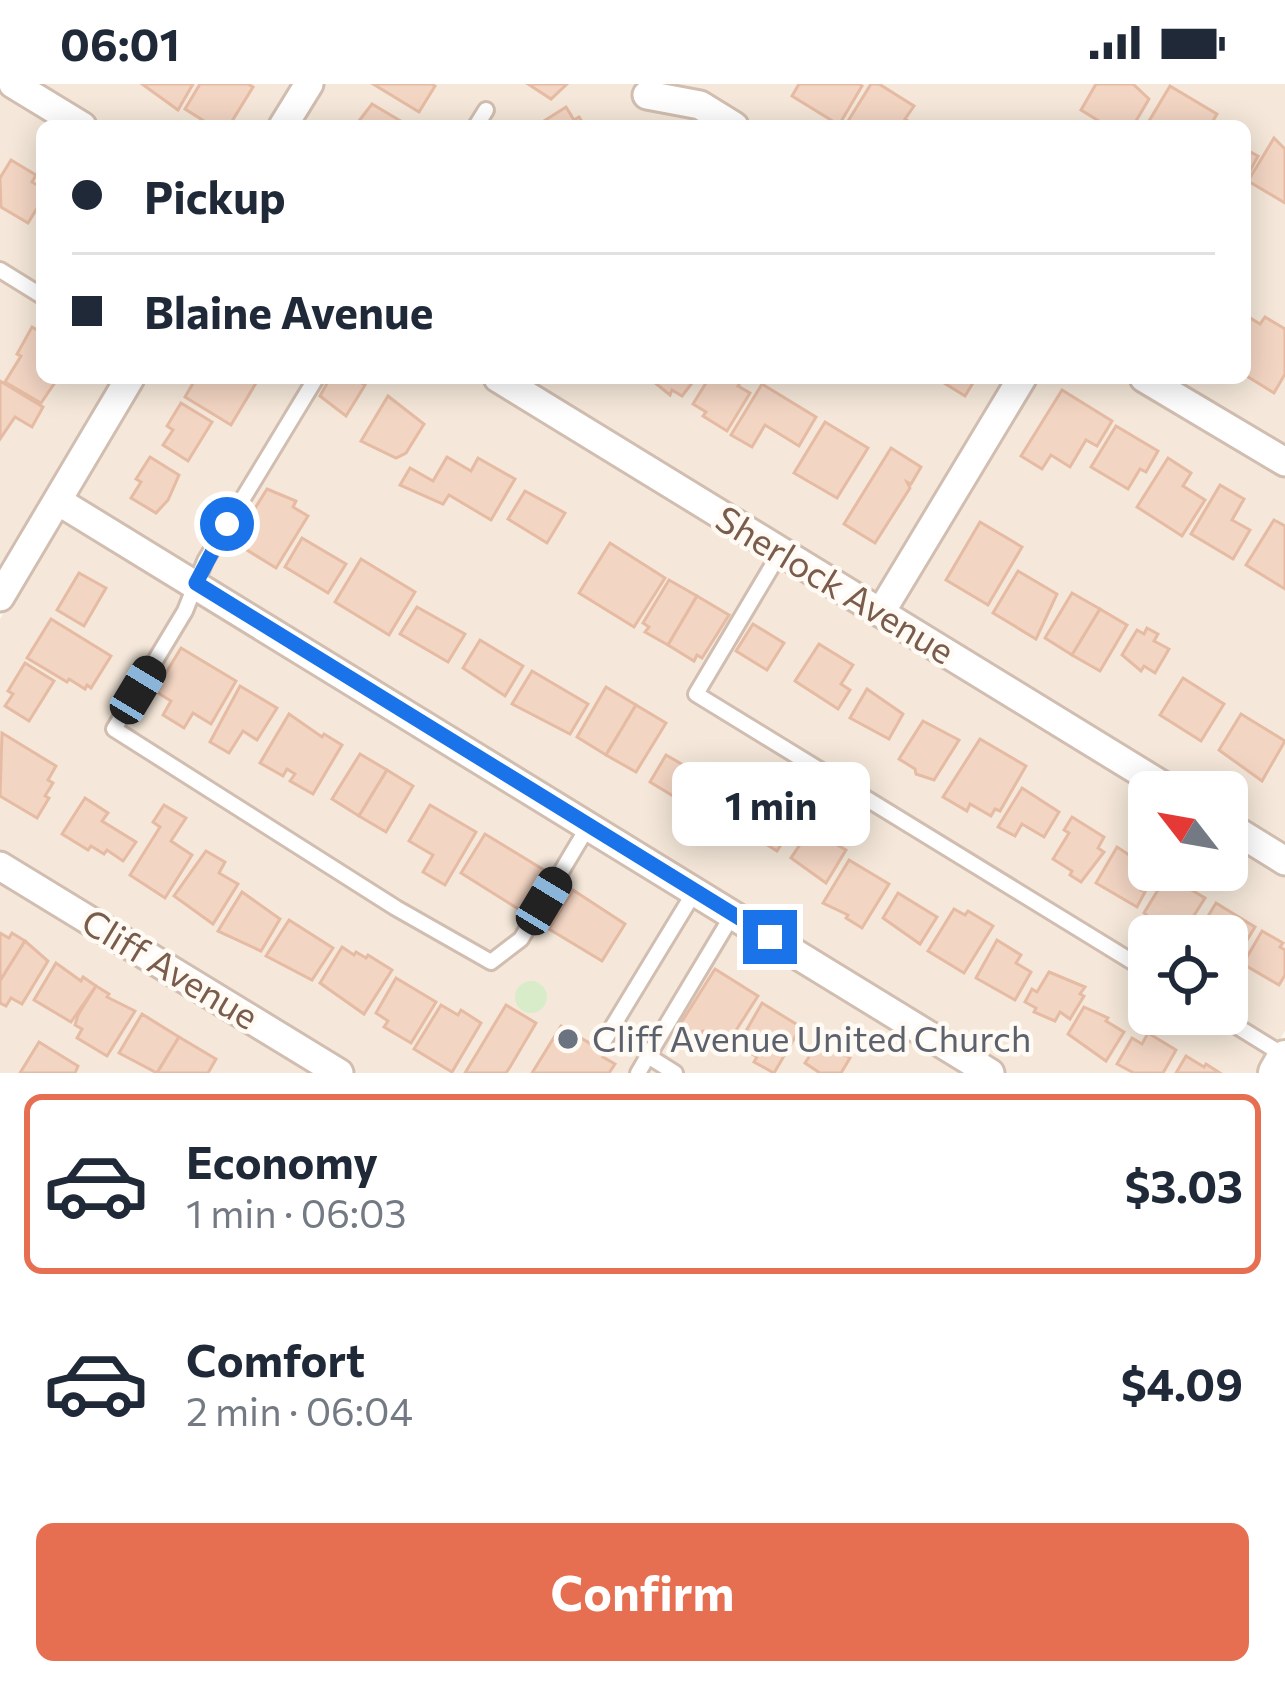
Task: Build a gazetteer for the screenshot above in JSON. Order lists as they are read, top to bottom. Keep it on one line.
{"streets":{"street":["Sherlock Avenue","Cliff Avenue"]},"places":["Cliff Avenue United Church"],"north":"top left","page":{"status":"06:01","banner":["Pickup","Blaine Avenue"],"bubble":"1 min","list":[{"name":"Economy","note":"1 min · 06:03","value":"$3.03"},{"name":"Comfort","note":"2 min · 06:04","value":"$4.09"}],"buttons":"Confirm"}}
